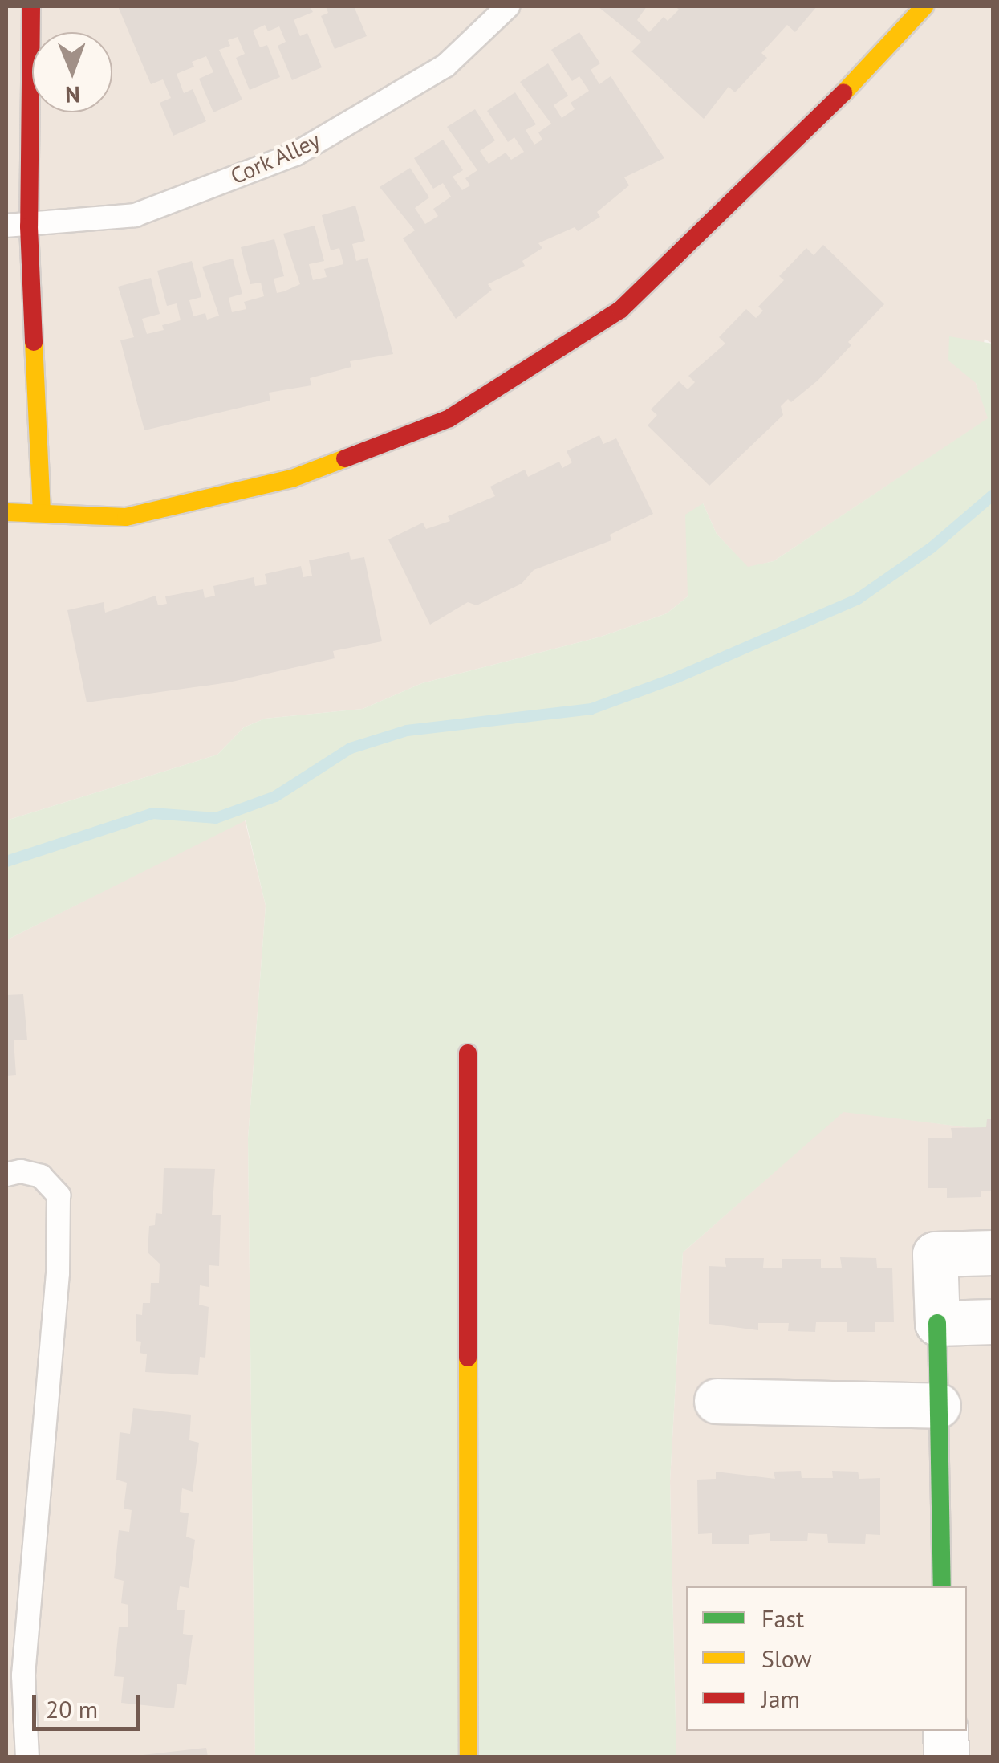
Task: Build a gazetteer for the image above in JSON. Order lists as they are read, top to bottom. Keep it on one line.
{"streets":{"lane":["Cork Alley"]},"legend":["Fast","Slow","Jam"],"scale_bar":"20 m","north":"bottom"}
